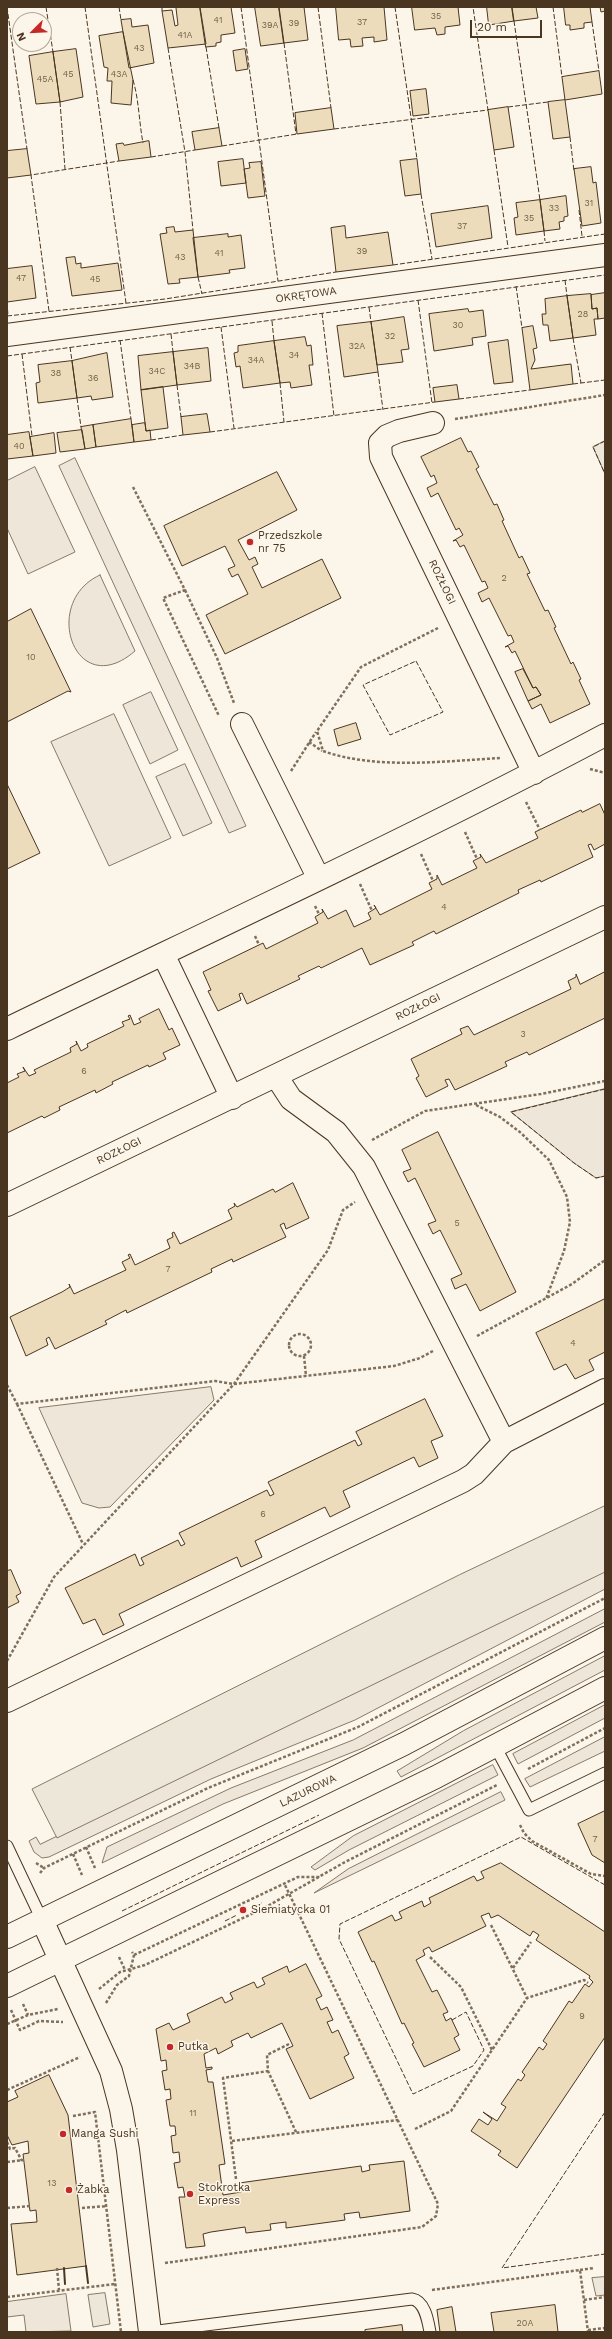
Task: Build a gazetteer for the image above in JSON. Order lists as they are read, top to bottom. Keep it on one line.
{"streets":{"street":["OKRĘTOWA","ROZŁOGI","LAZUROWA"]},"places":["Przedszkole nr 75","Siemiatycka 01","Putka","Manga Sushi","Żabka","Stokrotka Express"],"house_numbers":["35","41","37","39","39A","41A","43","45","43A","45A","31","33","35","37","39","41","43","47","45","28","30","32","32A","34","34A","34B","34C","38","36","40","2","10","4","3","6","5","7","4","6","7","9","11","13","20A"],"scale_bar":"20 m","north":"bottom left"}
